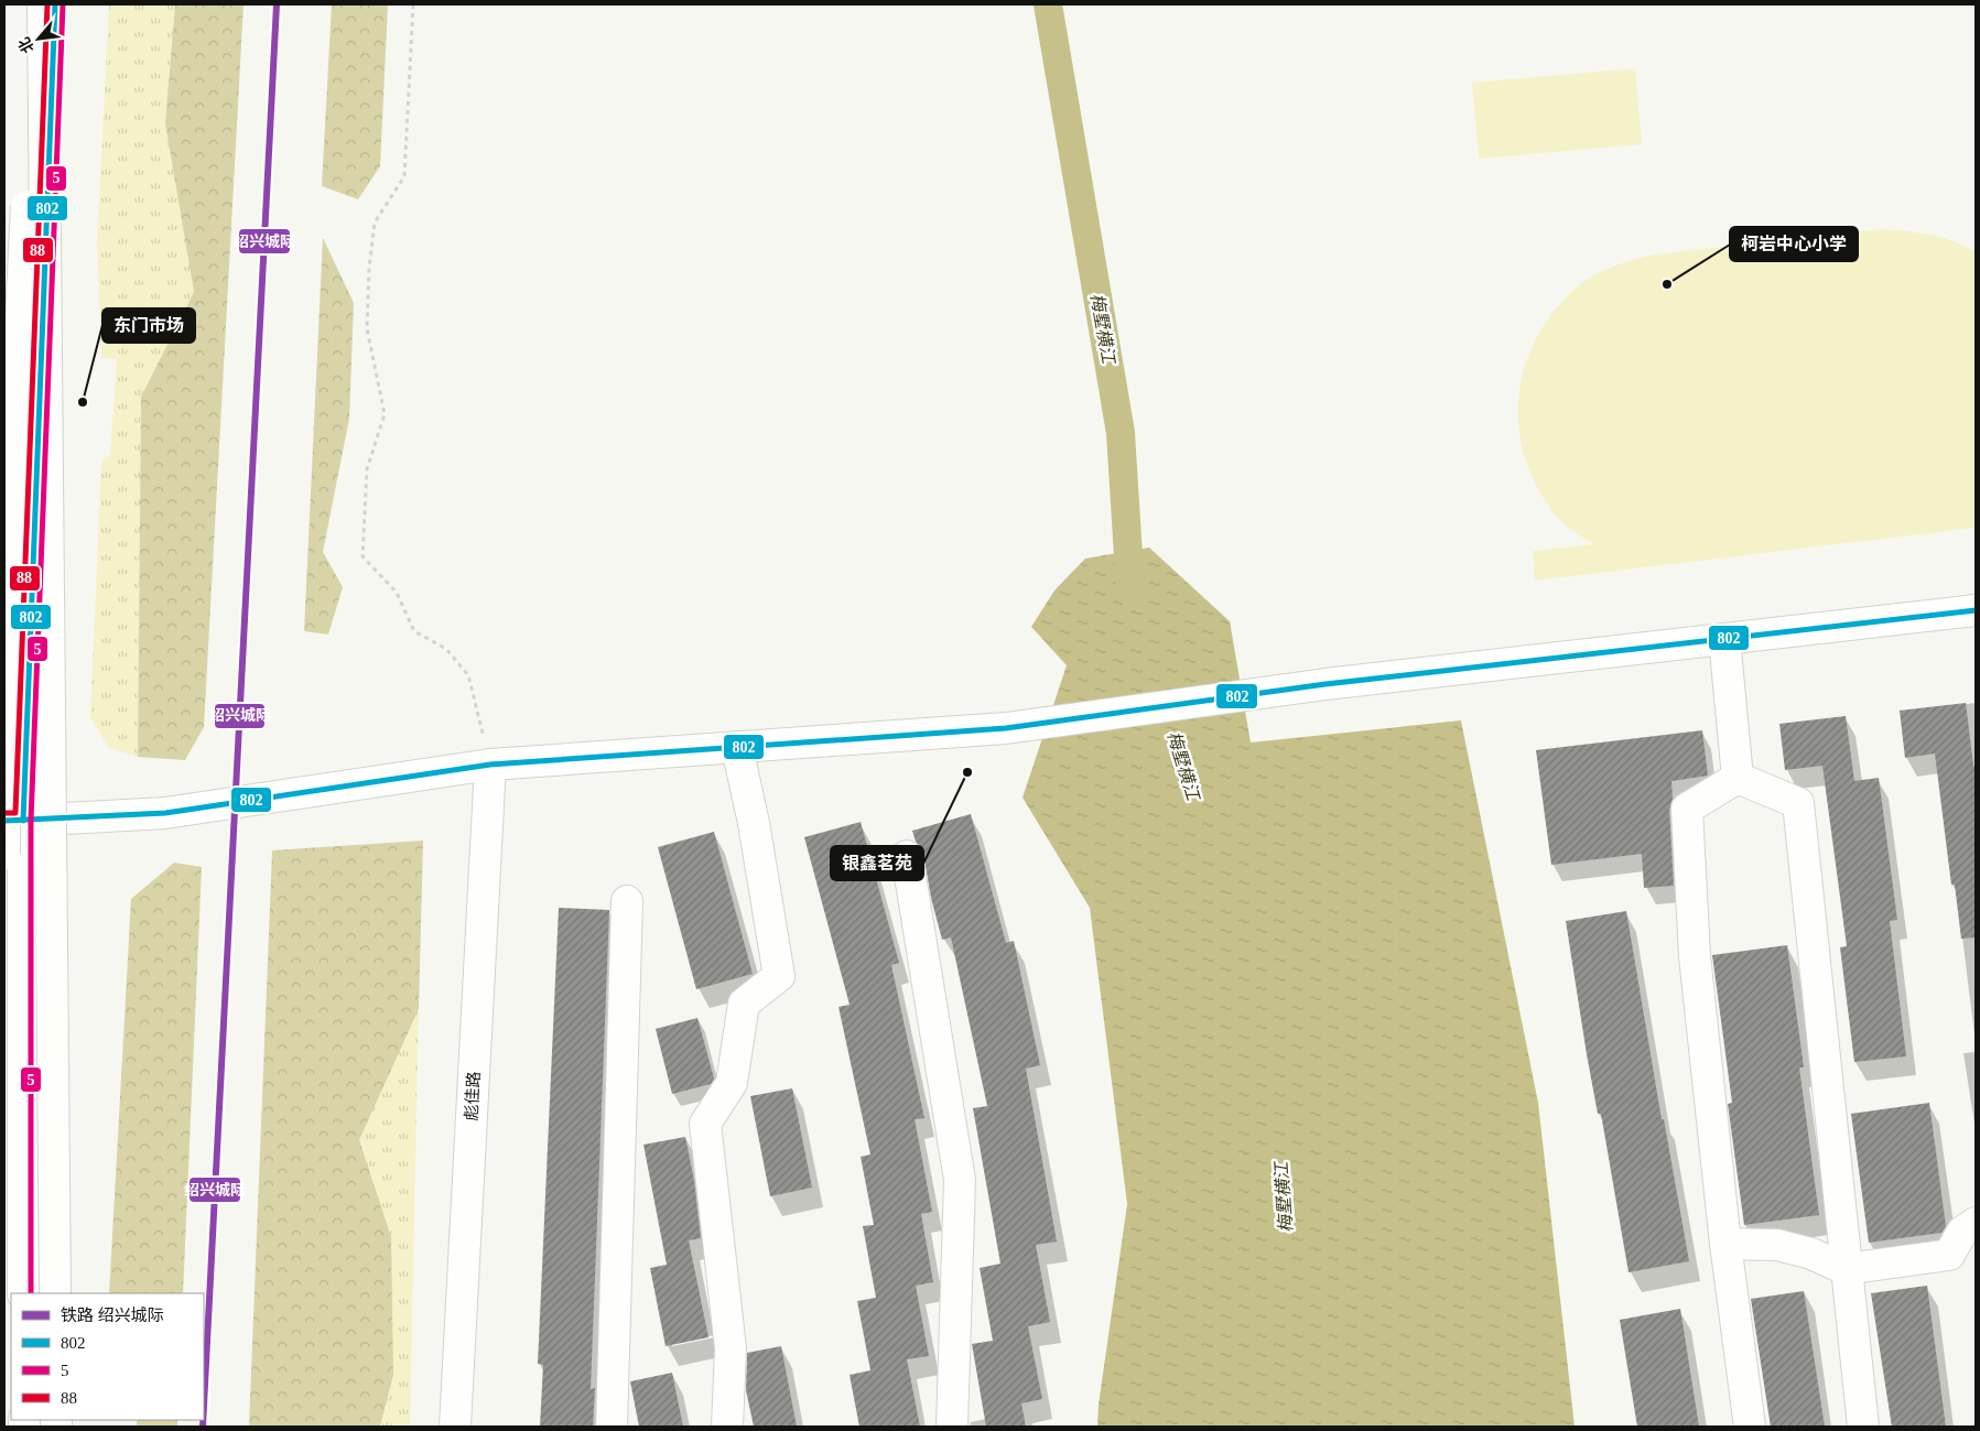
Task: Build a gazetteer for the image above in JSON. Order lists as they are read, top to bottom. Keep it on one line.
{"streets":{"main road":["彪佳路"]},"water":["梅墅横江"],"places":["柯岩中心小学","东门市场","银鑫茗苑"],"lines":["rail line 绍兴城际","transit line 802","transit line 5","transit line 88"],"legend":["铁路 绍兴城际","802","5","88"],"north":"bottom left"}
